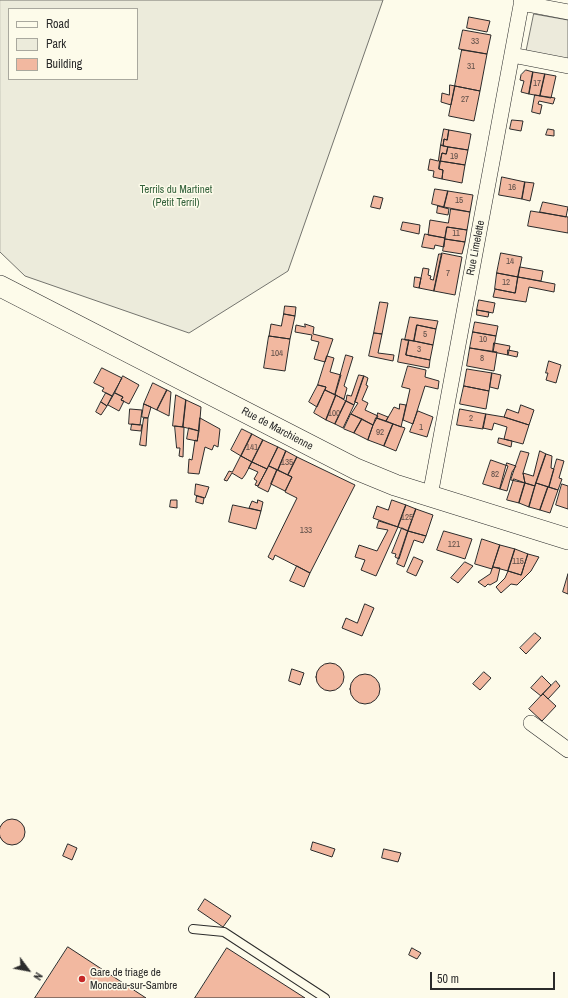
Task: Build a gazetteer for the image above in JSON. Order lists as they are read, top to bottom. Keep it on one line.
{"streets":{"main road":["Rue de Marchienne"],"street":["Rue Limelette"]},"crossings":[["Rue Limelette","Rue de Marchienne"]],"parks":["Terrils du Martinet (Petit Terril)"],"places":["Gare de triage de Monceau-sur-Sambre"],"house_numbers":["33","31","17","27","19","16","15","11","14","7","12","5","10","3","104","8","100","2","1","92","141","135","82","125","133","121","115"],"legend":["Road","Park","Building"],"scale_bar":"50 m","north":"bottom right"}
